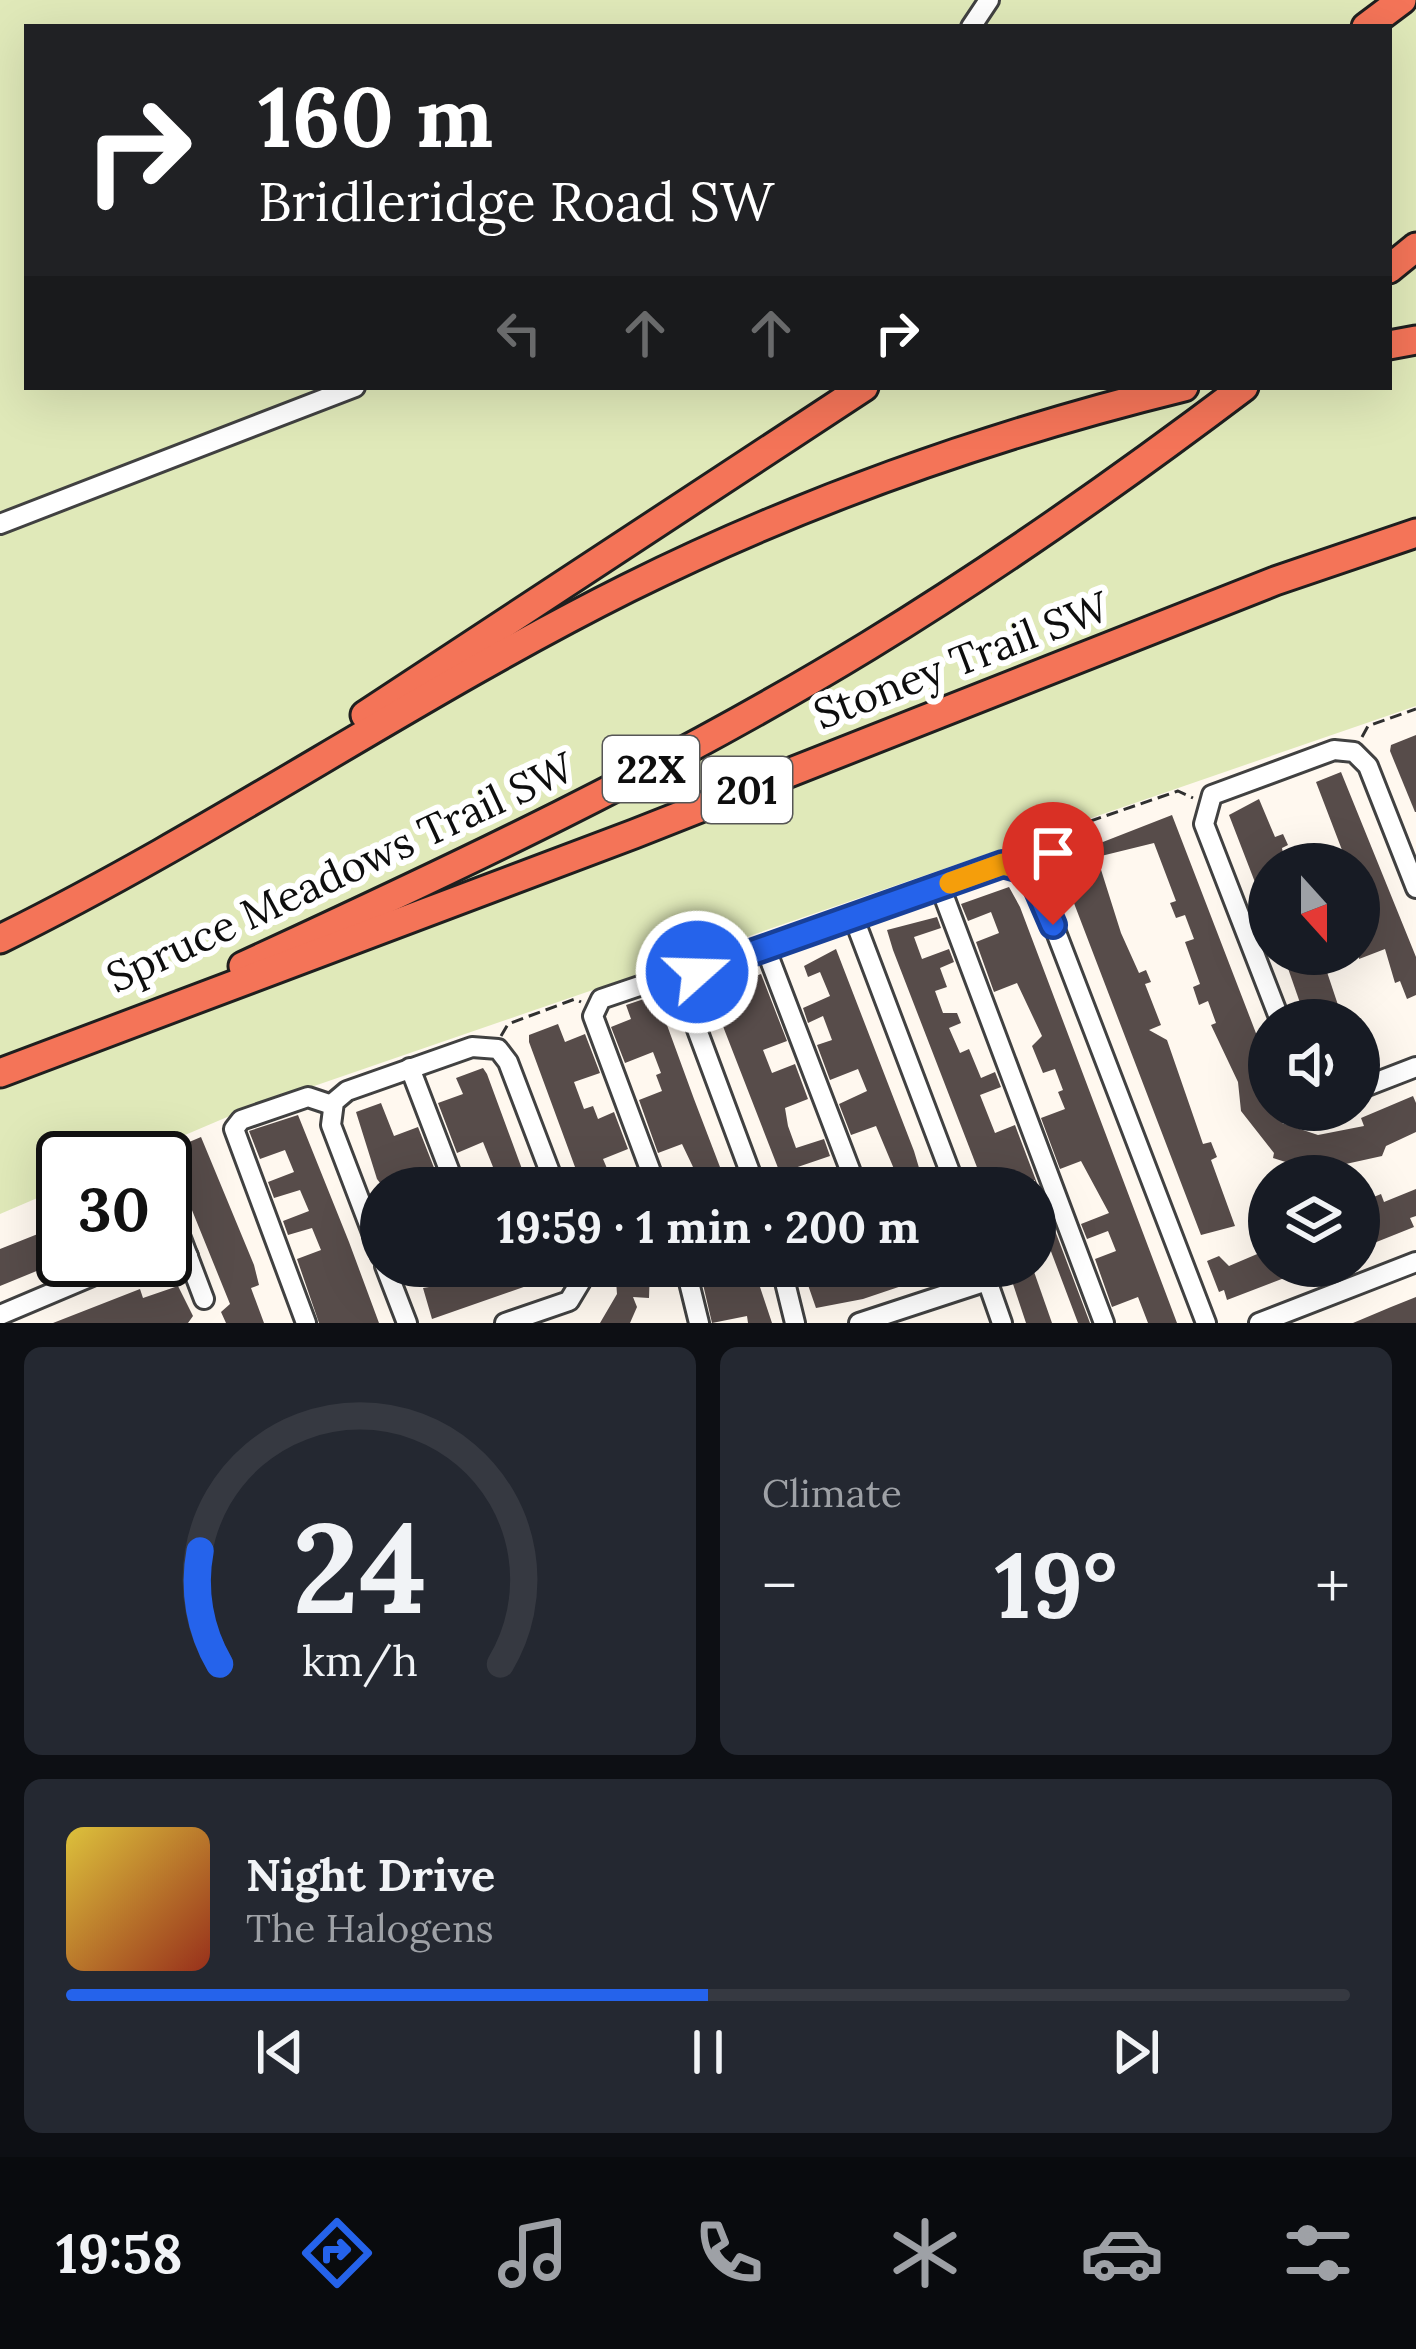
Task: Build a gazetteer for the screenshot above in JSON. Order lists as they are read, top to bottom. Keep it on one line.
{"streets":{"highway":["Stoney Trail SW","22X","201","Spruce Meadows Trail SW"]},"crossings":[["Stoney Trail SW","Spruce Meadows Trail SW"]],"north":"bottom","page":{"turn":["160 m","Bridleridge Road SW"],"limit":"30","trip":"19:59 · 1 min · 200 m","tile":"Climate","heat":["−","19°","+"],"song":["Night Drive","The Halogens"],"tabs":"19:58","gauge":["24","km/h"]}}
